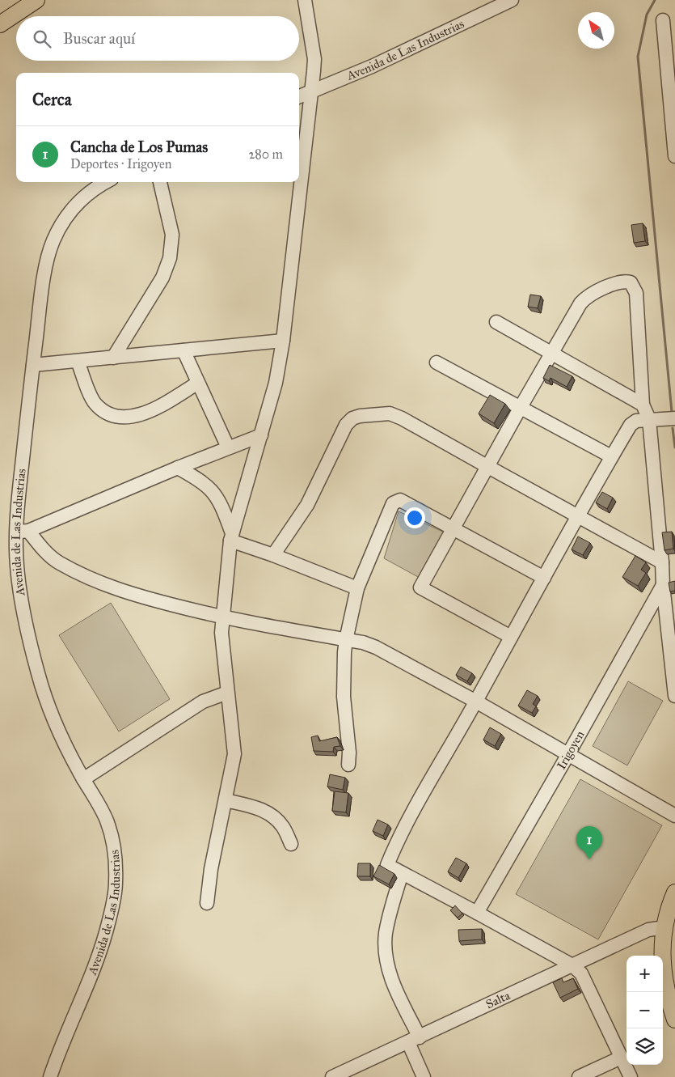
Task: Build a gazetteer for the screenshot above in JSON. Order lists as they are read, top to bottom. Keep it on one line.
{"streets":{"street":["Avenida de Las Industrias","Irigoyen","Salta"]},"north":"top left","page":{"search":"Buscar aquí","heading":"Cerca","list":[{"mark":"1","name":"Cancha de Los Pumas","note":"Deportes · Irigoyen","value":"280 m"}],"pins":"1","map_buttons":["+","−"]}}
